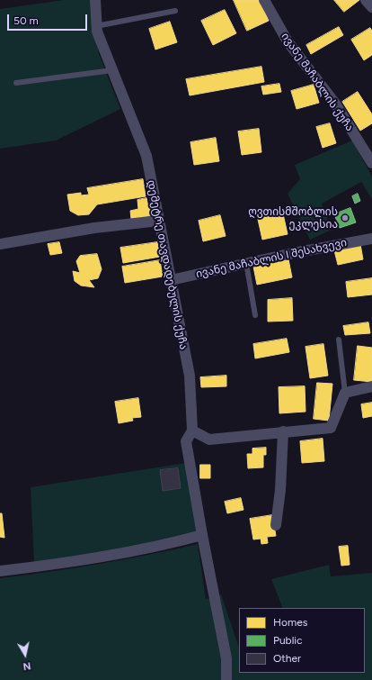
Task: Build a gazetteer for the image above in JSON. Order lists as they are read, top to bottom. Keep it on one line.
{"streets":{"street":["ივანე მაჩაბლის ქუჩა","ივანე მაჩაბლის I შესახვევი","დემეტრე თავდადებულის ქუჩა"]},"crossings":[["ივანე მაჩაბლის I შესახვევი","დემეტრე თავდადებულის ქუჩა"]],"places":["ღვთისმშობლის ეკლესია"],"legend":["Homes","Public","Other"],"scale_bar":"50 m","north":"bottom"}
